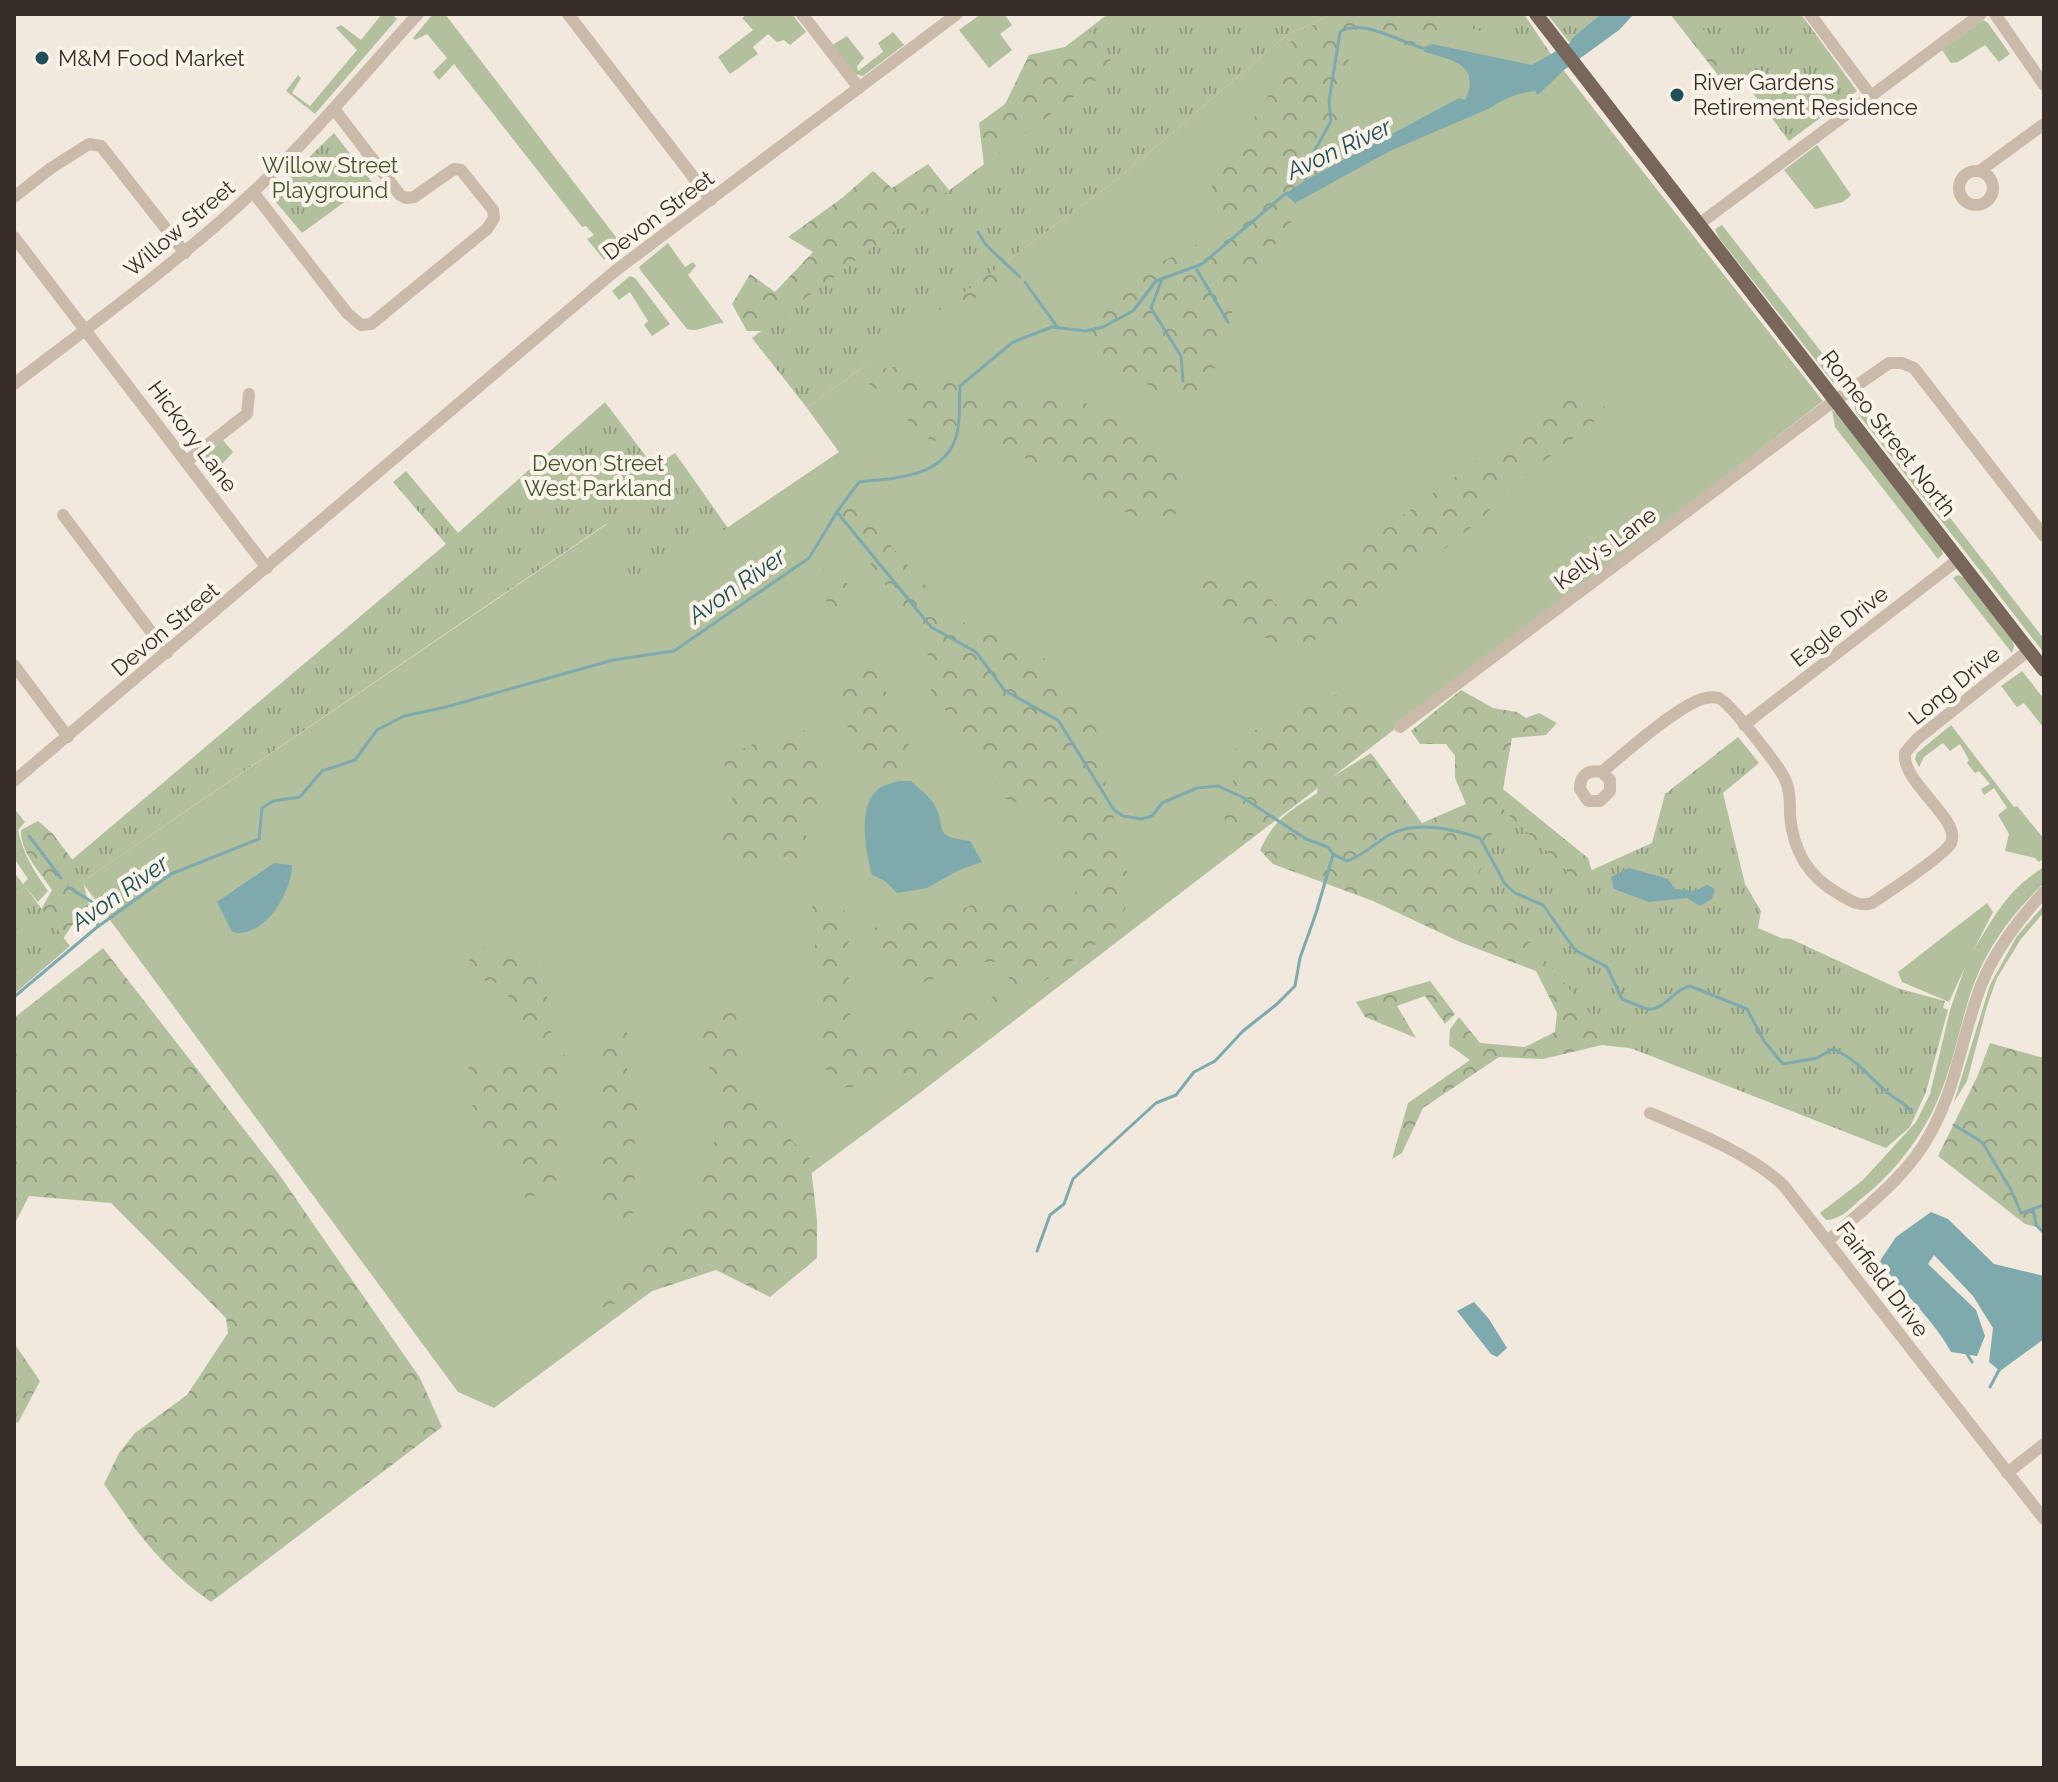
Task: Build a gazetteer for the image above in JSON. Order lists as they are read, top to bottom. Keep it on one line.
{"streets":{"main road":["Romeo Street North"],"street":["Devon Street","Willow Street","Hickory Lane","Kelly's Lane","Eagle Drive","Long Drive","Fairfield Drive"]},"crossings":[["Devon Street","Hickory Lane"],["Willow Street","Hickory Lane"],["Romeo Street North","Kelly's Lane"],["Romeo Street North","Eagle Drive"],["Romeo Street North","Long Drive"],["Eagle Drive","Long Drive"]],"water":["Avon River"],"parks":["Willow Street Playground","Devon Street West Parkland"],"places":["M&M Food Market","River Gardens Retirement Residence"]}
